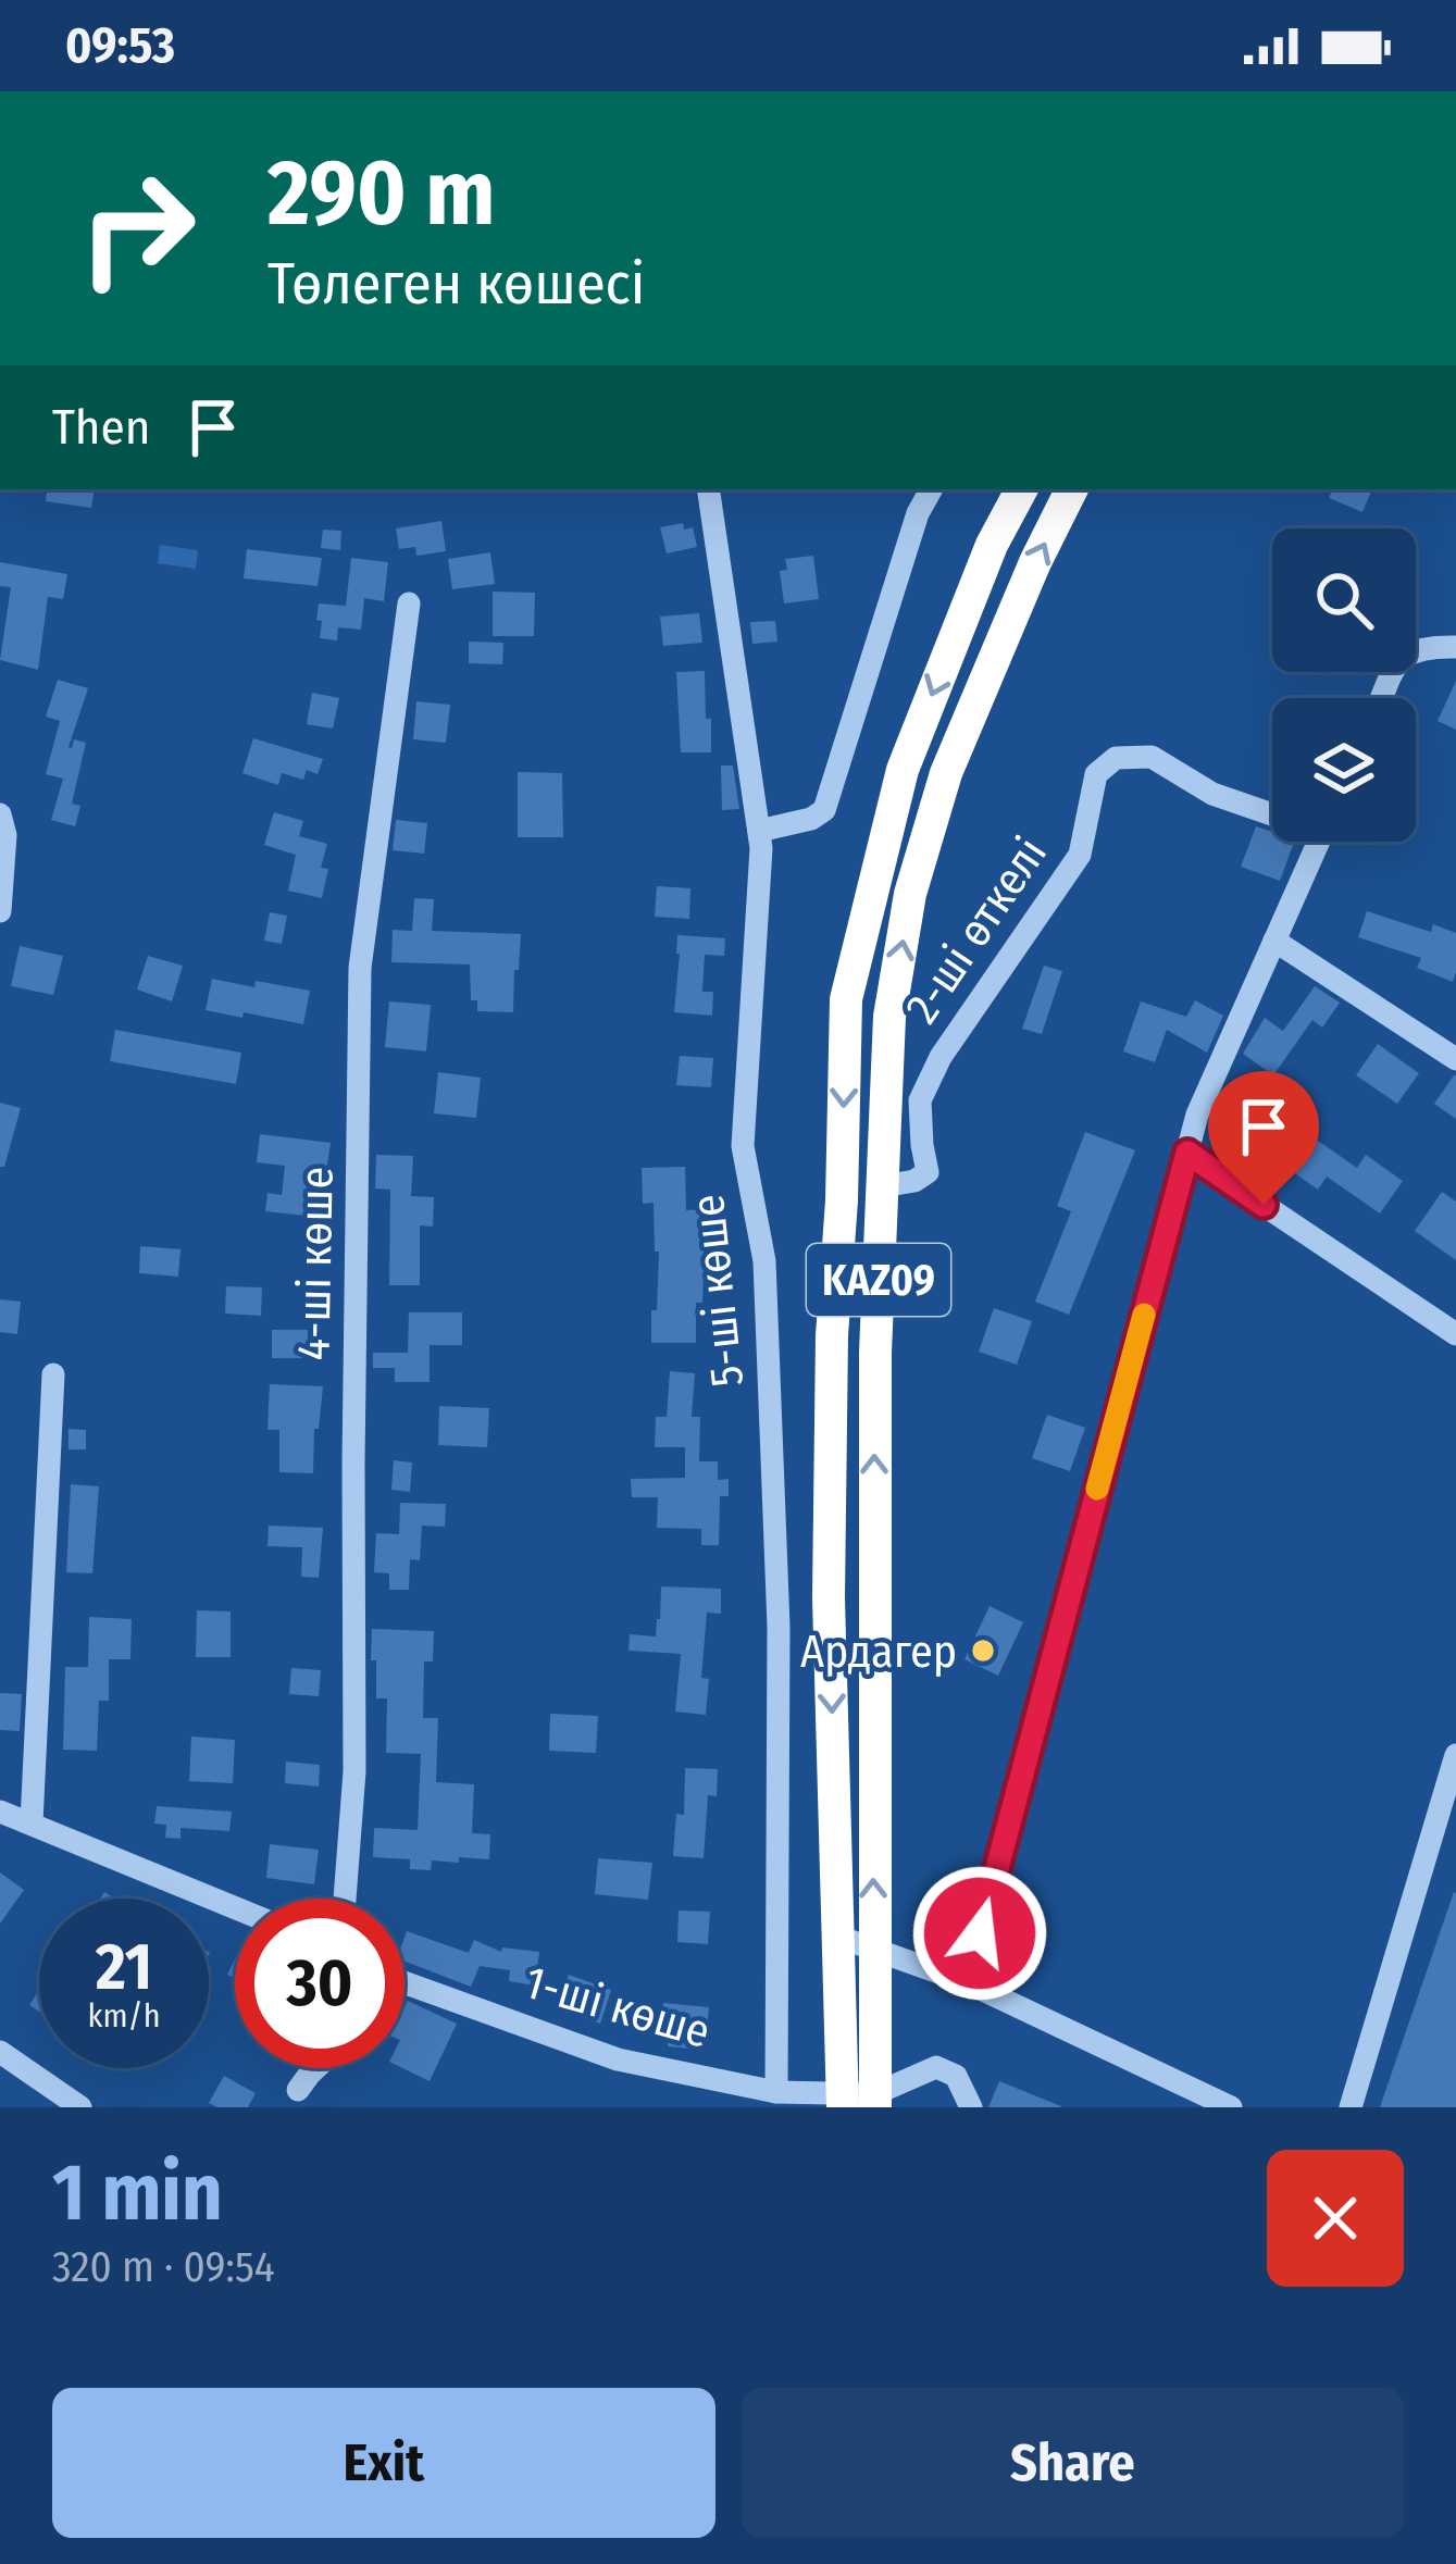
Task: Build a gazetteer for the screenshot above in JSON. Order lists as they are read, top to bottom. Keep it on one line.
{"streets":{"highway":["KAZ09"],"street":["2-ші өткелі","4-шi көше","5-шi көше","1-ші көше"]},"crossings":[["2-ші өткелі","KAZ09"],["KAZ09","1-ші көше"],["5-шi көше","1-ші көше"]],"places":["Ардагер"],"page":{"status":"09:53","turn":["290 m","Төлеген көшесі"],"then":"Then","speed":"21 km/h","limit":"30","heading":["1 min","320 m · 09:54"],"buttons":["Exit","Share"]}}
